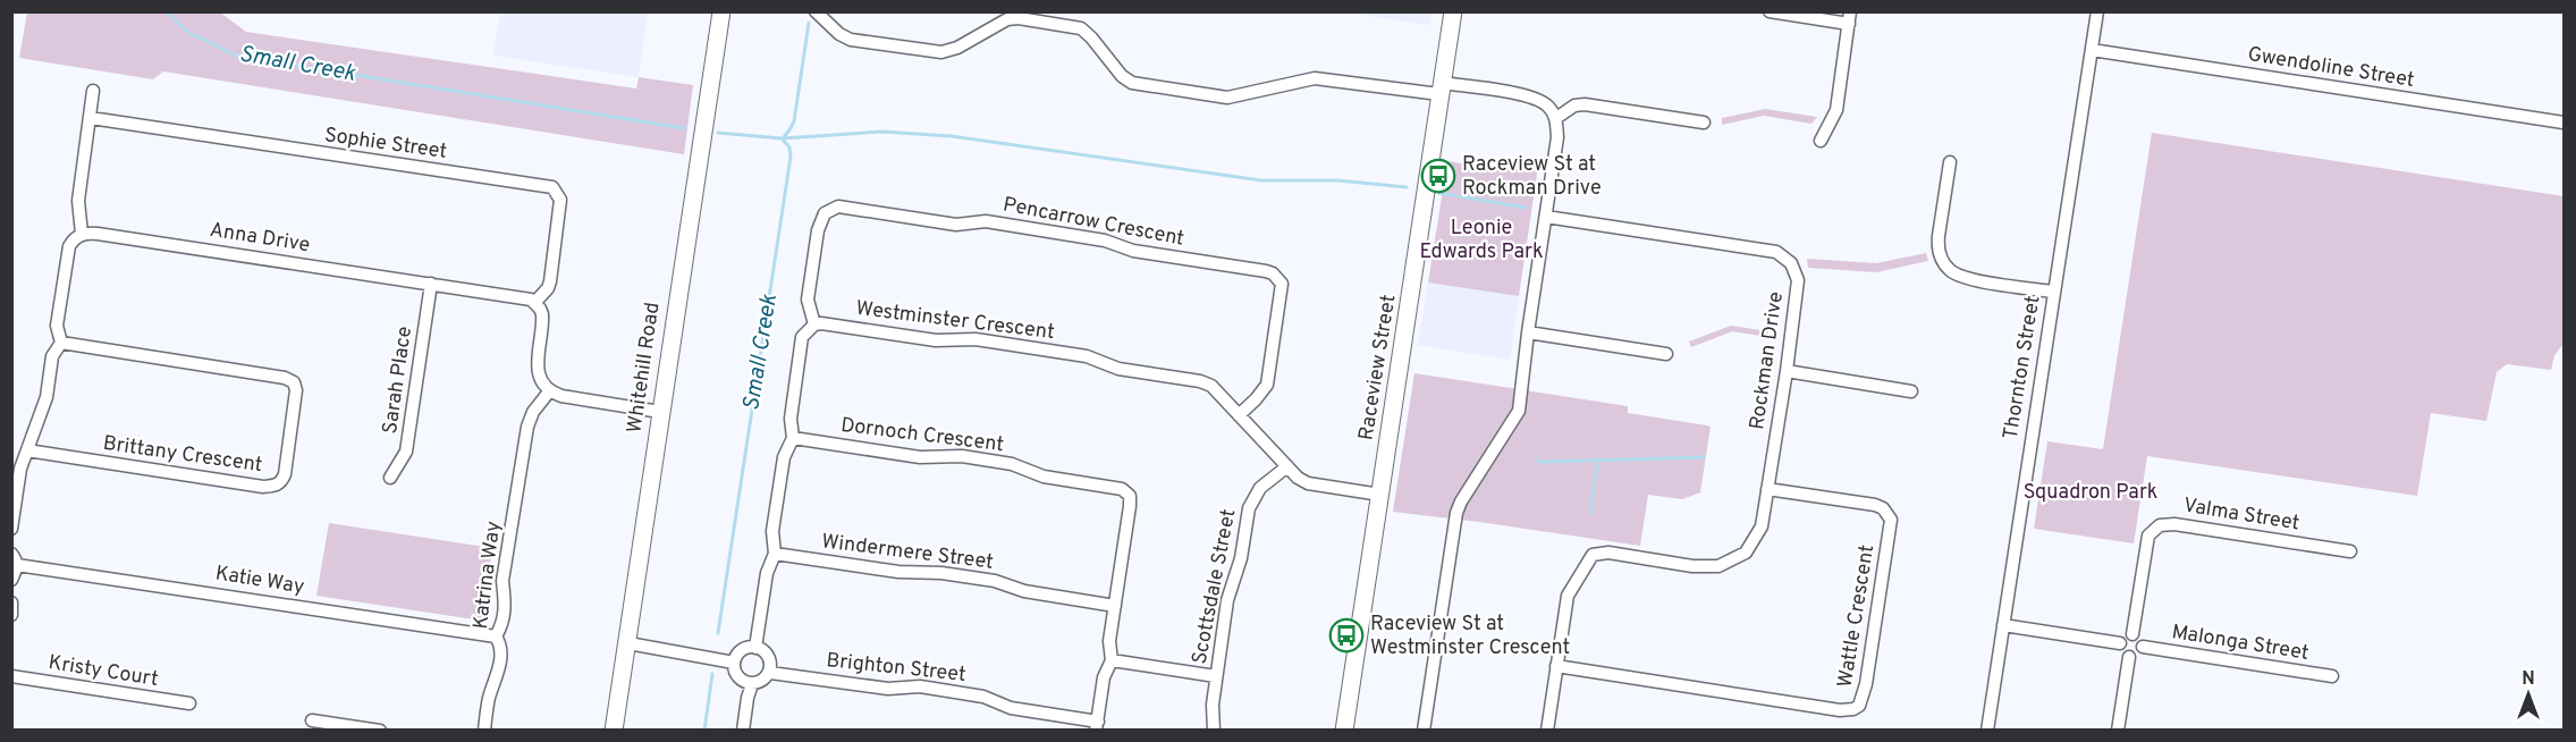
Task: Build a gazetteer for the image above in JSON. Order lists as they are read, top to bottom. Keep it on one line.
{"streets":{"street":["Gwendoline Street","Sophie Street","Pencarrow Crescent","Anna Drive","Westminster Crescent","Rockman Drive","Whitehill Road","Raceview Street","Thornton Street","Sarah Place","Dornoch Crescent","Brittany Crescent","Valma Street","Windermere Street","Katrina Way","Katie Way","Scottsdale Street","Wattle Crescent","Malonga Street","Brighton Street","Kristy Court"]},"crossings":[["Gwendoline Street","Thornton Street"],["Sophie Street","Anna Drive"],["Pencarrow Crescent","Westminster Crescent"],["Anna Drive","Sarah Place"],["Westminster Crescent","Raceview Street"],["Westminster Crescent","Scottsdale Street"],["Rockman Drive","Wattle Crescent"],["Dornoch Crescent","Windermere Street"],["Dornoch Crescent","Brighton Street"],["Valma Street","Malonga Street"],["Katrina Way","Katie Way"]],"water":["Small Creek"],"parks":["Leonie Edwards Park","Squadron Park"],"places":{"bus stop":["Raceview St at Rockman Drive","Raceview St at Westminster Crescent"]},"north":"top"}
